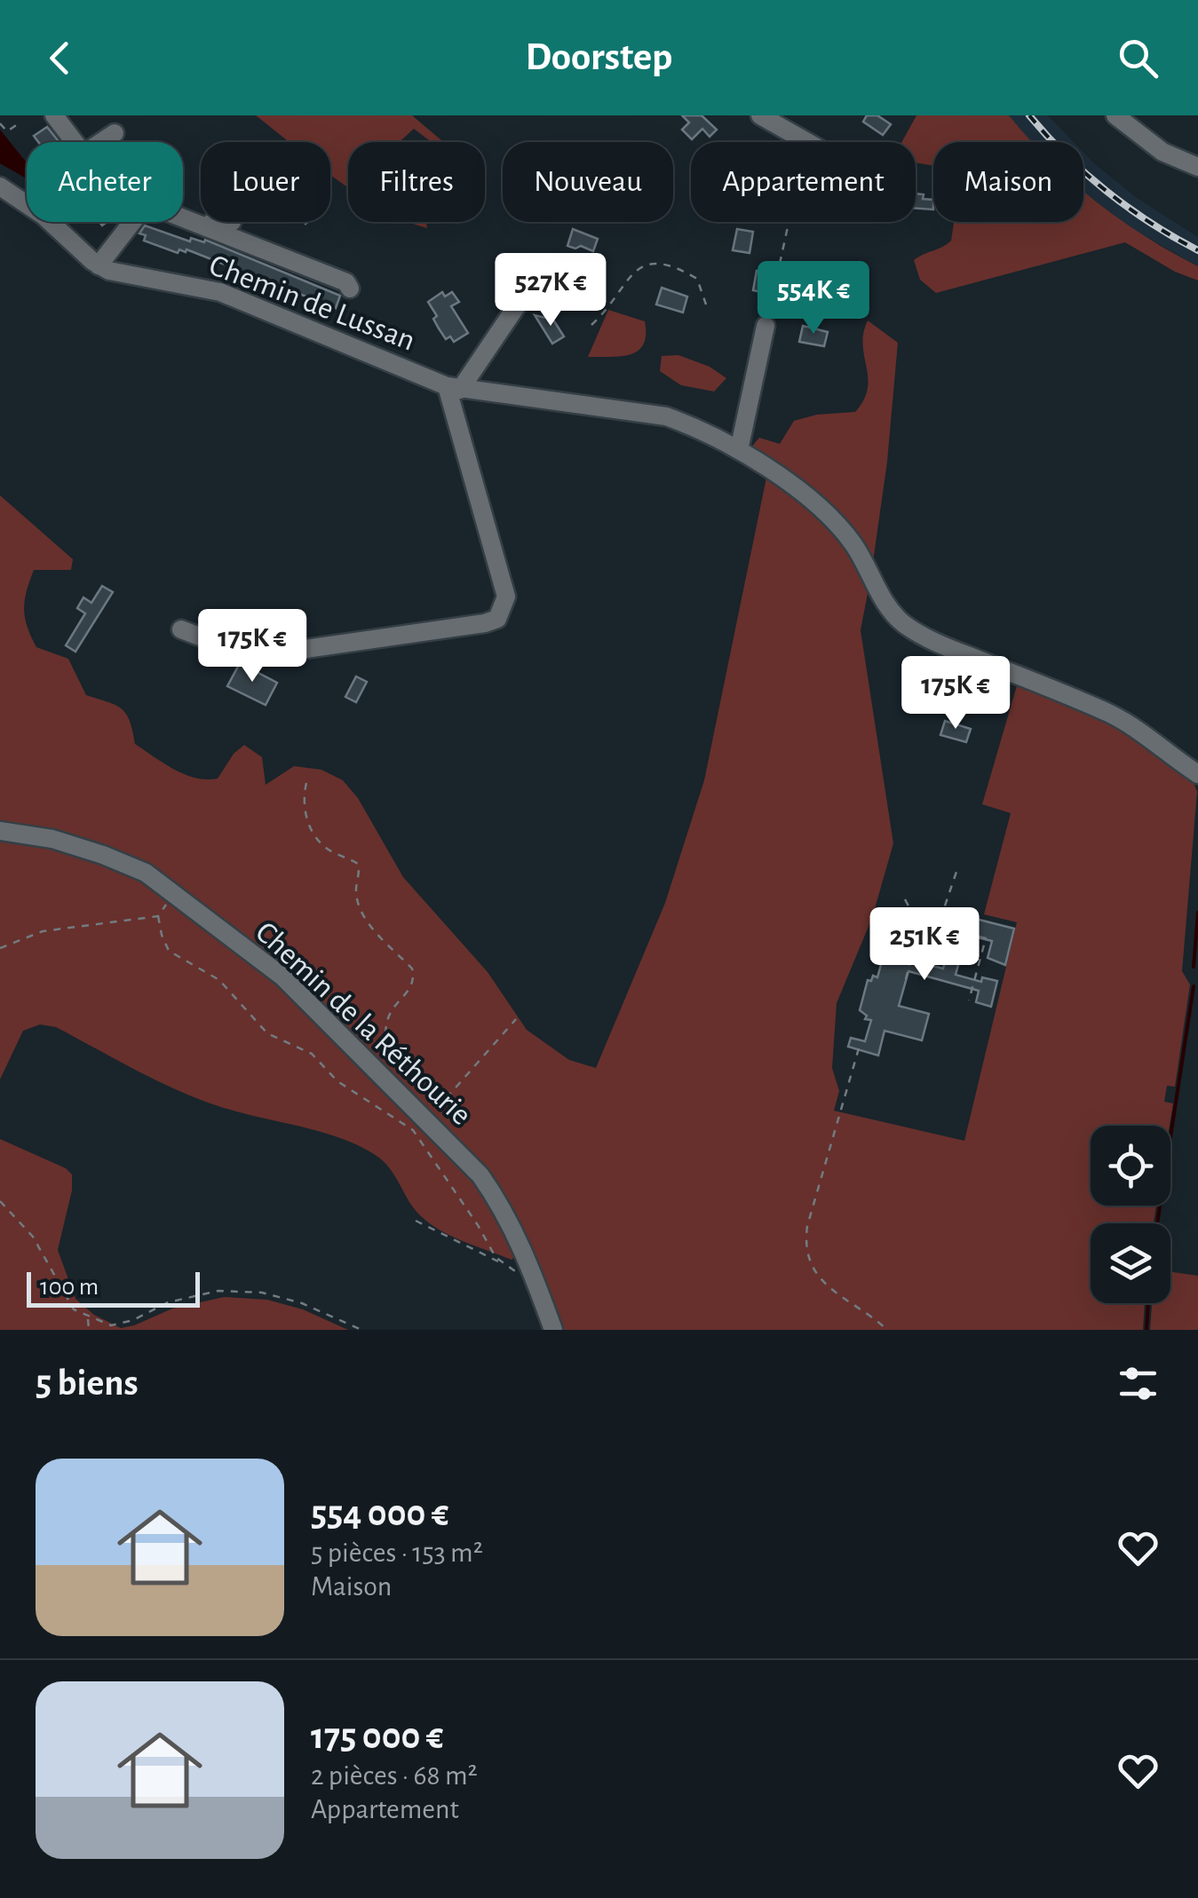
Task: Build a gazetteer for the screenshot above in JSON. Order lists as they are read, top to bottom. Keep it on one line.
{"streets":{"street":["Chemin de Lussan","Chemin de la Réthourie"]},"scale_bar":"100 m","page":{"header":"Doorstep","chip":["Acheter","Louer","Filtres","Nouveau","Appartement","Maison"],"price":["527K €","554K €","175K €","175K €","251K €"],"scale":"100 m","heading":"5 biens","list":[{"name":"554 000 €","note":"5 pièces · 153 m² · Maison"},{"name":"175 000 €","note":"2 pièces · 68 m² · Appartement"}]}}
